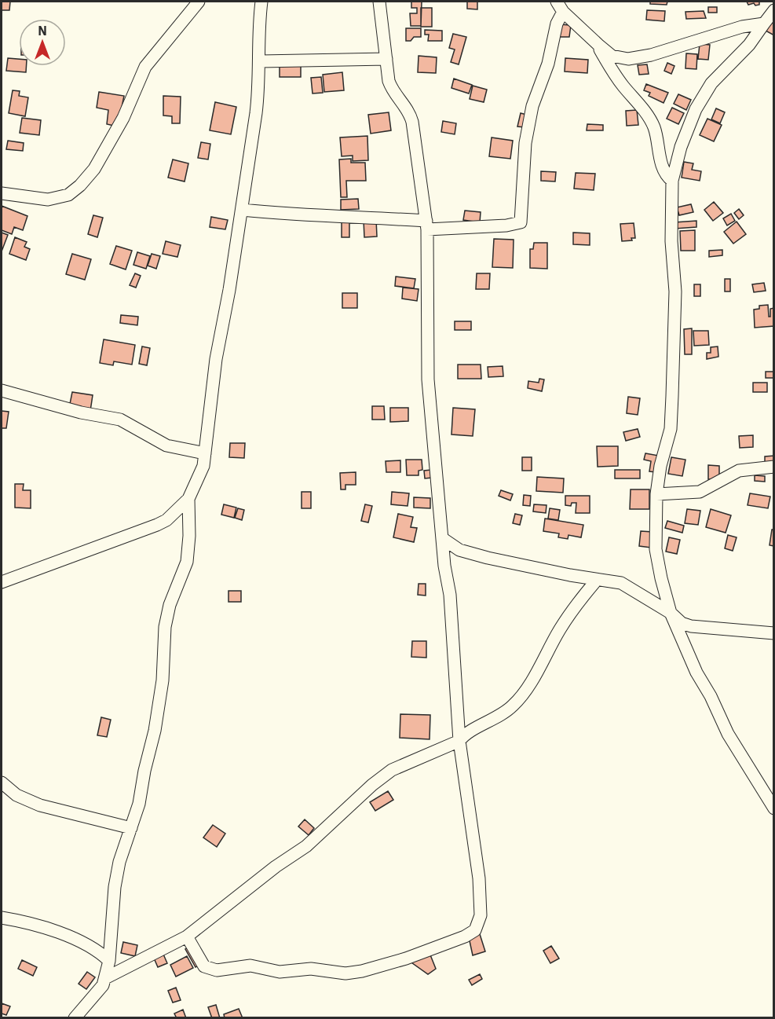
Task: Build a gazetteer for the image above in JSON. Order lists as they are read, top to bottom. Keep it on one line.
{"north":"top"}
